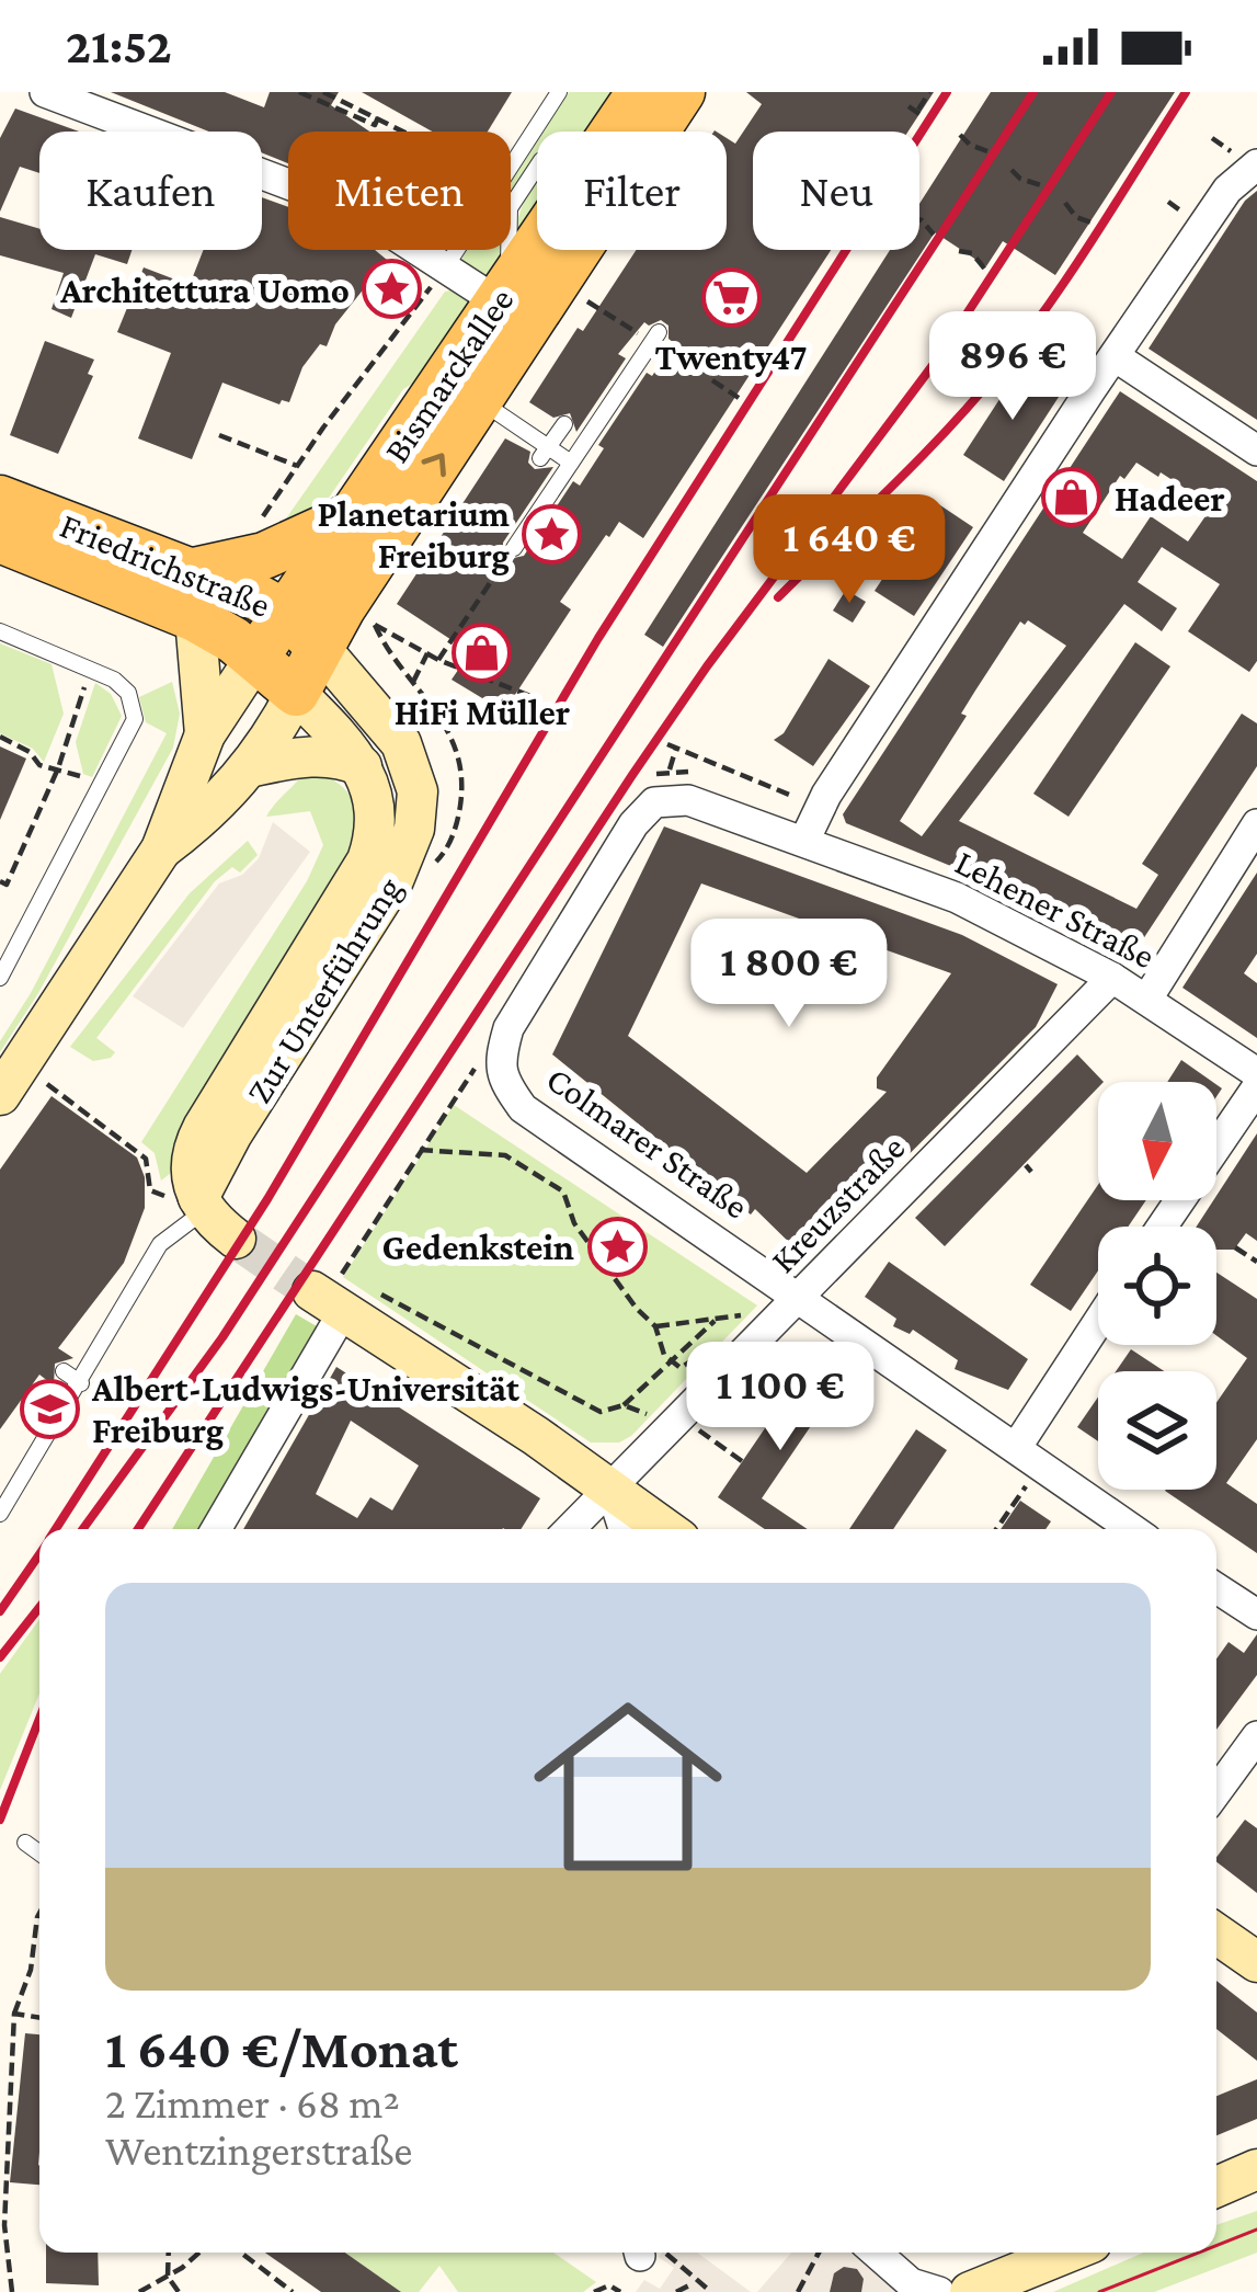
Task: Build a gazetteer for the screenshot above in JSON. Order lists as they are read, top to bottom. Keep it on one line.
{"streets":{"main road":["Bismarckallee","Friedrichstraße","Zur Unterführung"],"street":["Lehener Straße","Colmarer Straße","Kreuzstraße"]},"crossings":[["Bismarckallee","Friedrichstraße"],["Bismarckallee","Zur Unterführung"],["Friedrichstraße","Zur Unterführung"],["Lehener Straße","Colmarer Straße"],["Lehener Straße","Kreuzstraße"],["Colmarer Straße","Kreuzstraße"]],"places":{"place":["Architettura Uomo","Planetarium Freiburg","Gedenkstein"],"supermarket":["Twenty47"],"shop":["Hadeer","HiFi Müller"],"school or university":["Albert-Ludwigs-Universität Freiburg"]},"north":"bottom","page":{"status":"21:52","chip":["Kaufen","Mieten","Filter","Neu"],"price":["896 €","1 640 €","1 800 €","1 100 €"],"list":[{"name":"1 640 €/Monat","note":"2 Zimmer · 68 m² · Wentzingerstraße"}]}}
